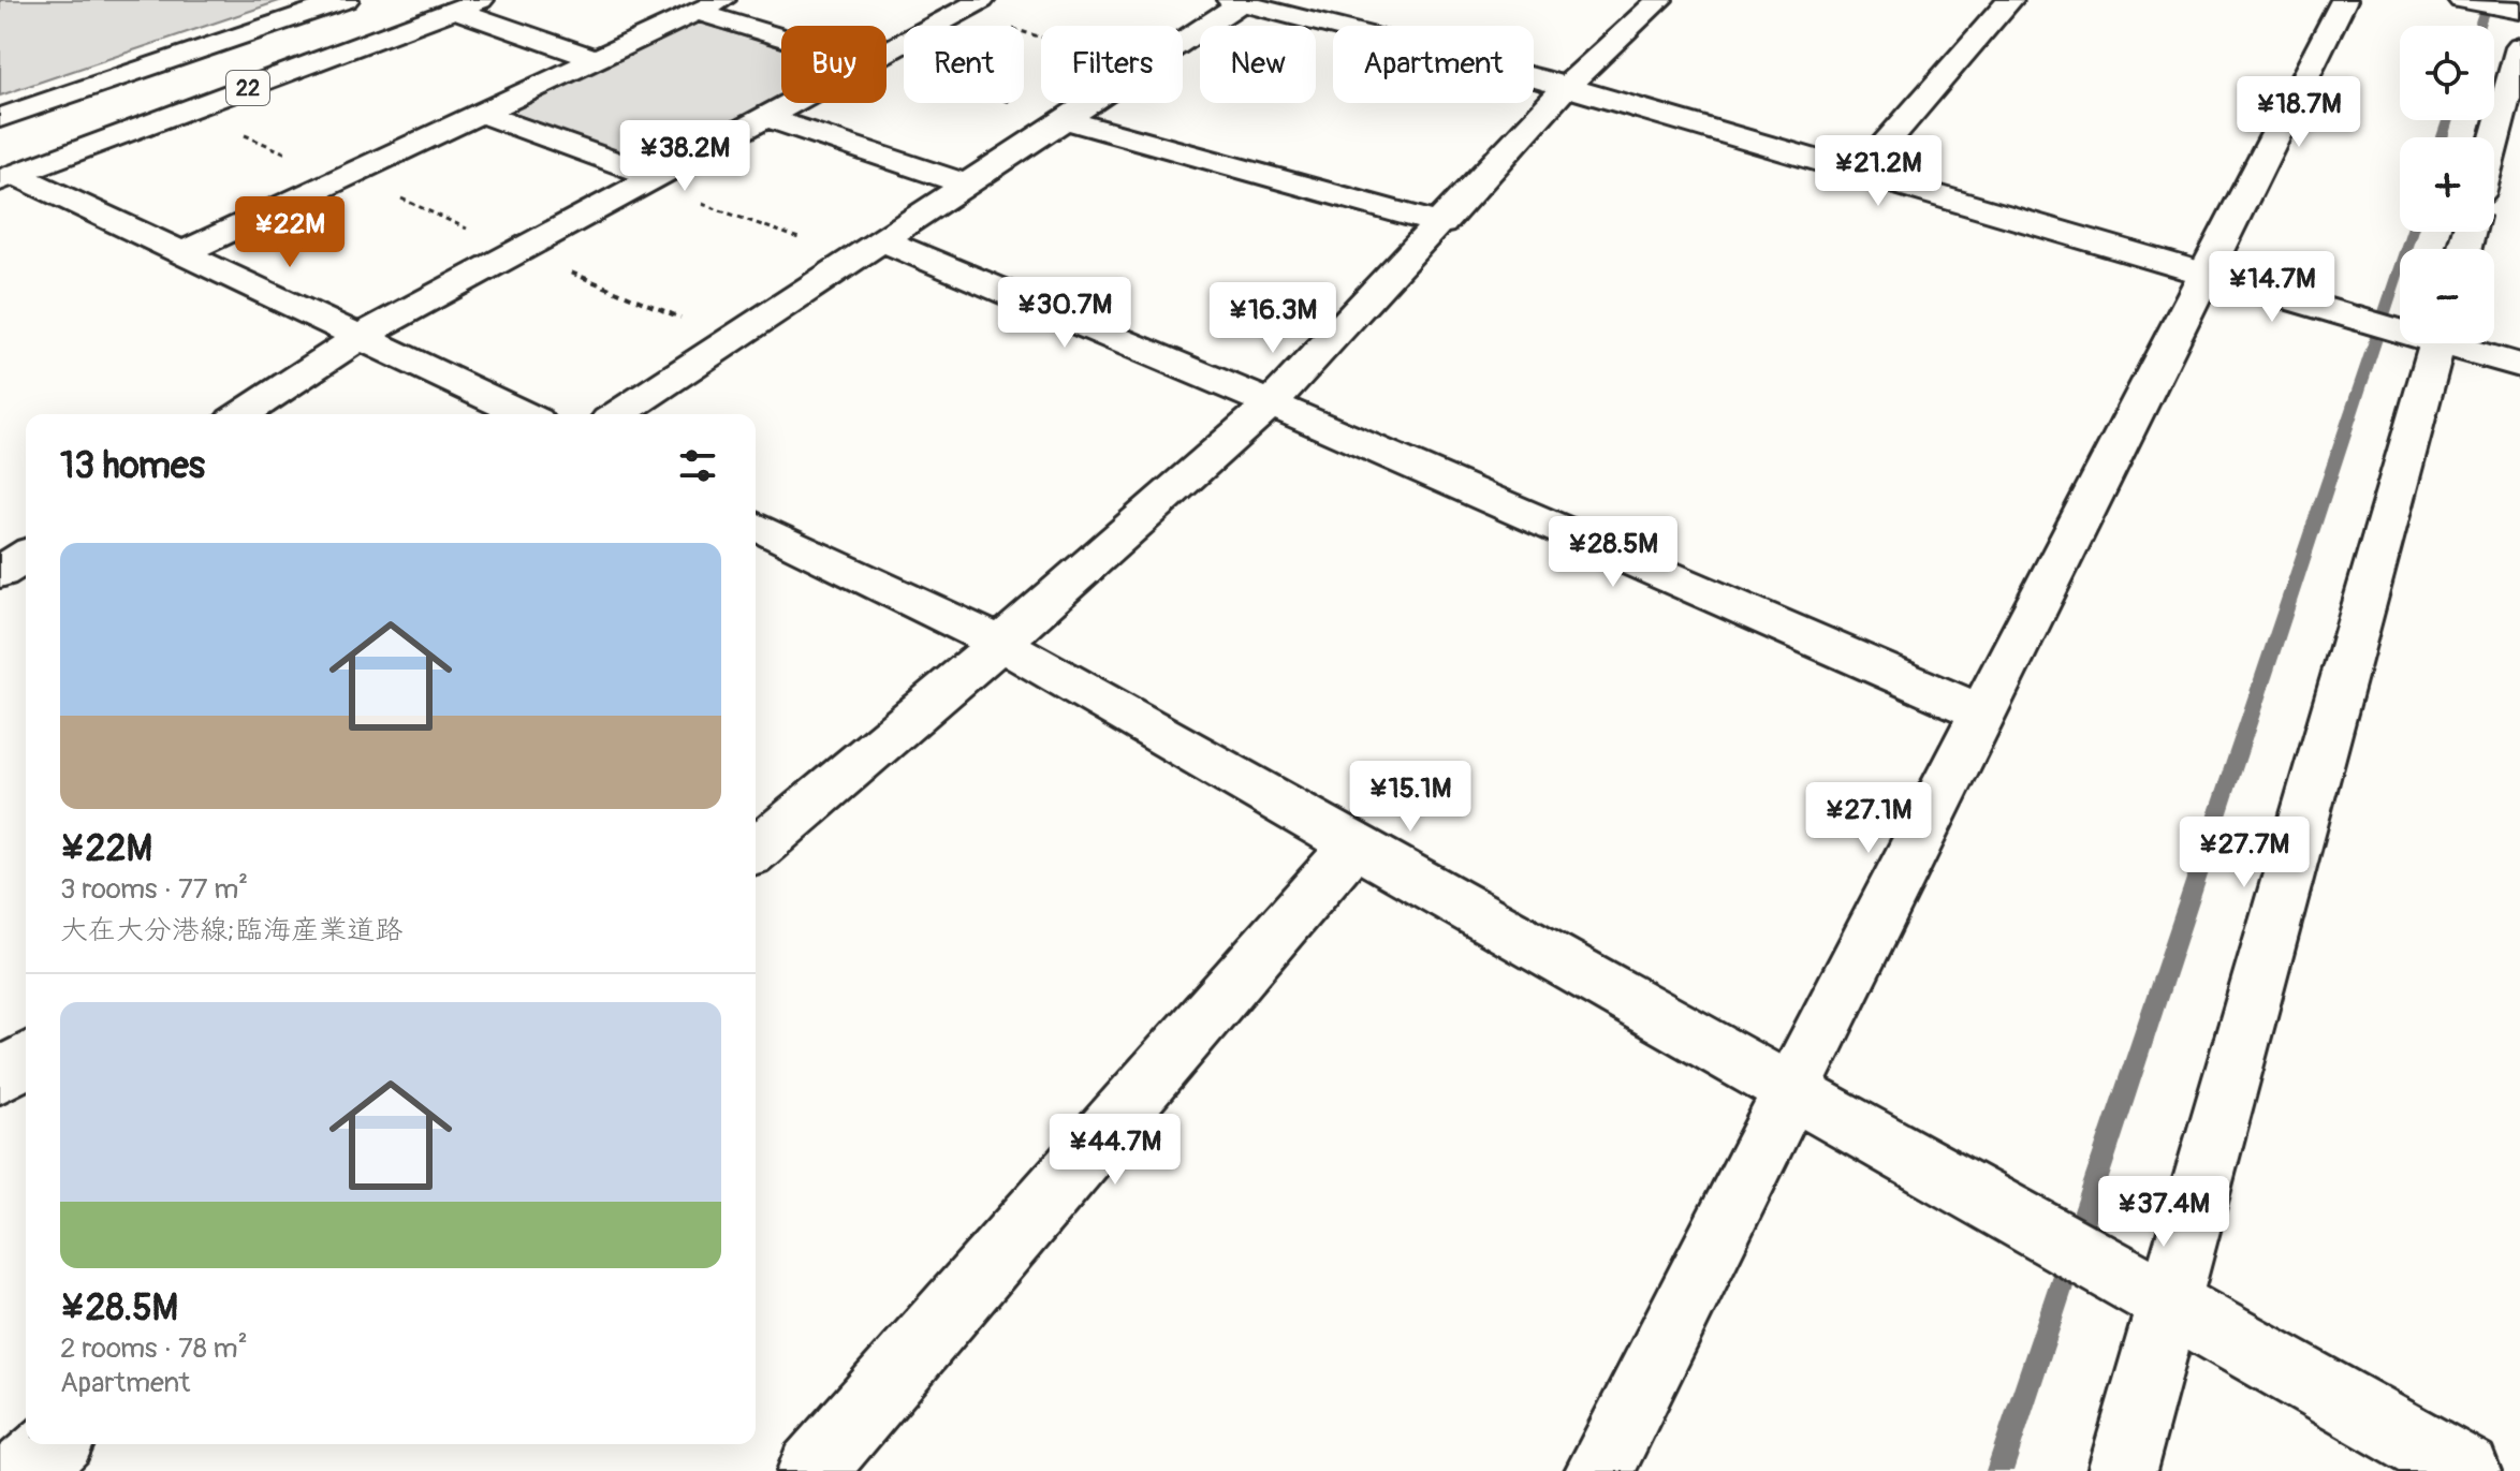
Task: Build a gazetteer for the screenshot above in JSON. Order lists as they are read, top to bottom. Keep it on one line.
{"streets":{"street":["22"]},"page":{"map_buttons":["+","−"],"chip":["Buy","Rent","Filters","New","Apartment"],"price":["¥18.7M","¥38.2M","¥21.2M","¥22M","¥14.7M","¥30.7M","¥16.3M","¥28.5M","¥15.1M","¥27.1M","¥27.7M","¥44.7M","¥37.4M"],"heading":"13 homes","list":[{"name":"¥22M","note":"3 rooms · 77 m² · 大在大分港線;臨海産業道路"},{"name":"¥28.5M","note":"2 rooms · 78 m² · Apartment"}]}}
